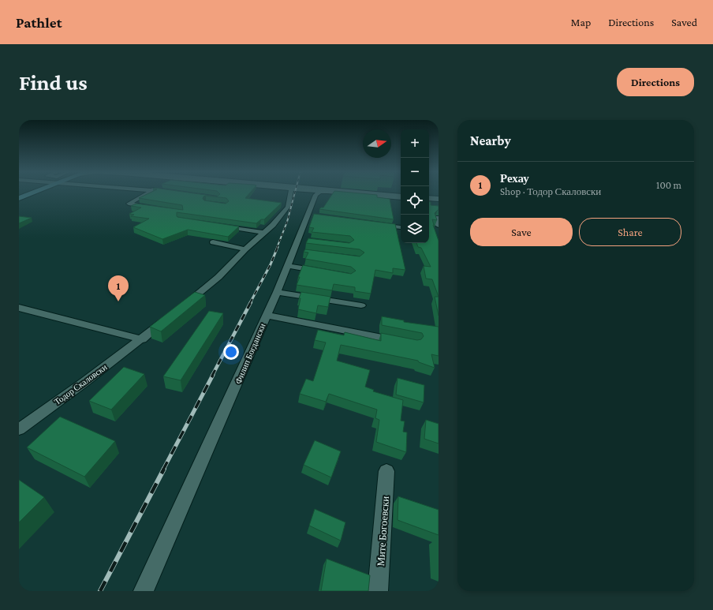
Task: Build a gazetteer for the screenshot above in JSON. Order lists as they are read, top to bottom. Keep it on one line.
{"streets":{"street":["Филип Богдански","Тодор Скаловски","Мите Богоевски"]},"north":"right","page":{"header":"Pathlet","nav":["Map","Directions","Saved"],"buttons":["Directions",["Save","Share"]],"title":"Find us","heading":"Nearby","map_buttons":["+","−"],"list":[{"mark":"1","name":"Рехау","note":"Shop · Тодор Скаловски","value":"100 m"}],"pins":"1"}}
